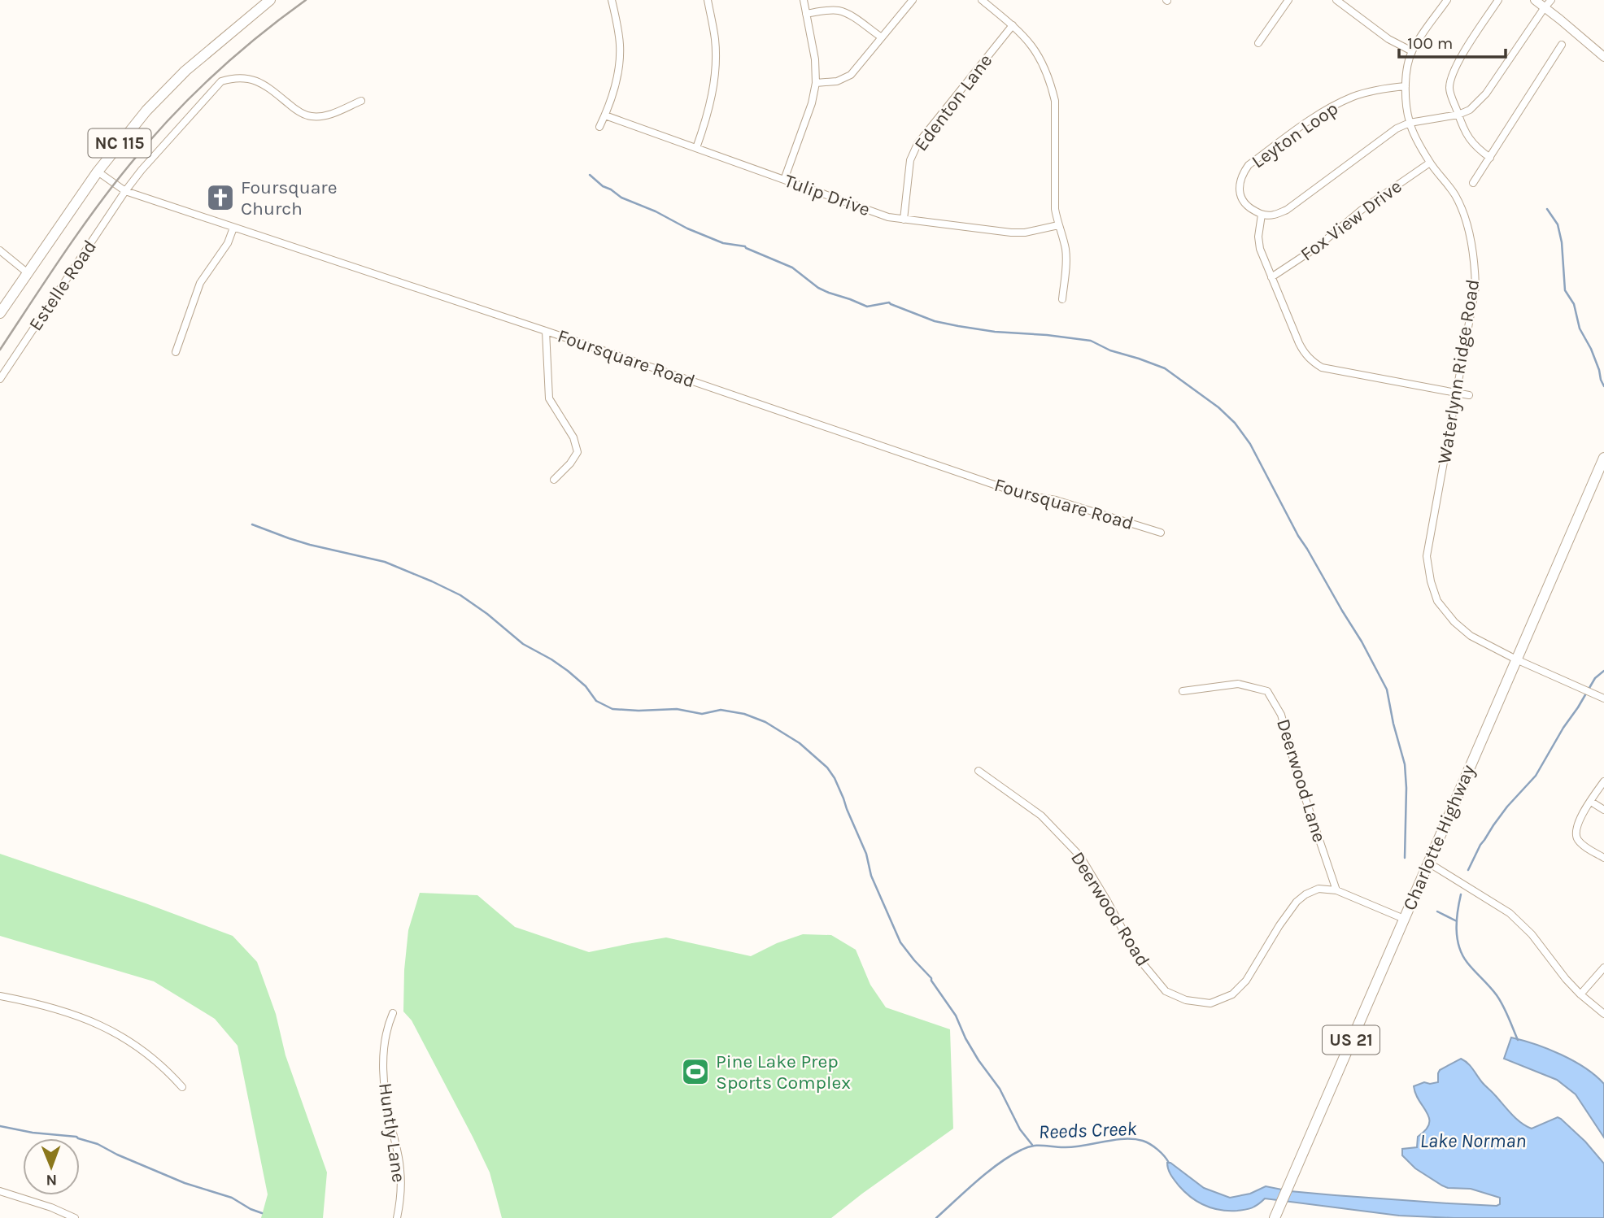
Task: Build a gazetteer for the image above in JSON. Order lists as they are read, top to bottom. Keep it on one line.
{"streets":{"main road":["NC 115","Charlotte Highway","US 21"],"street":["Edenton Lane","Leyton Loop","Tulip Drive","Fox View Drive","Estelle Road","Foursquare Road","Waterlynn Ridge Road","Deerwood Lane","Deerwood Road","Huntly Lane"]},"crossings":[["Edenton Lane","Tulip Drive"],["Leyton Loop","Waterlynn Ridge Road"],["NC 115","Foursquare Road"],["Fox View Drive","Waterlynn Ridge Road"],["Estelle Road","Foursquare Road"],["Waterlynn Ridge Road","Charlotte Highway"],["Deerwood Lane","Deerwood Road"],["Charlotte Highway","Deerwood Road"]],"water":["Reeds Creek","Lake Norman"],"places":{"church":["Foursquare Church"],"sports":["Pine Lake Prep Sports Complex"]},"scale_bar":"100 m","north":"bottom"}
